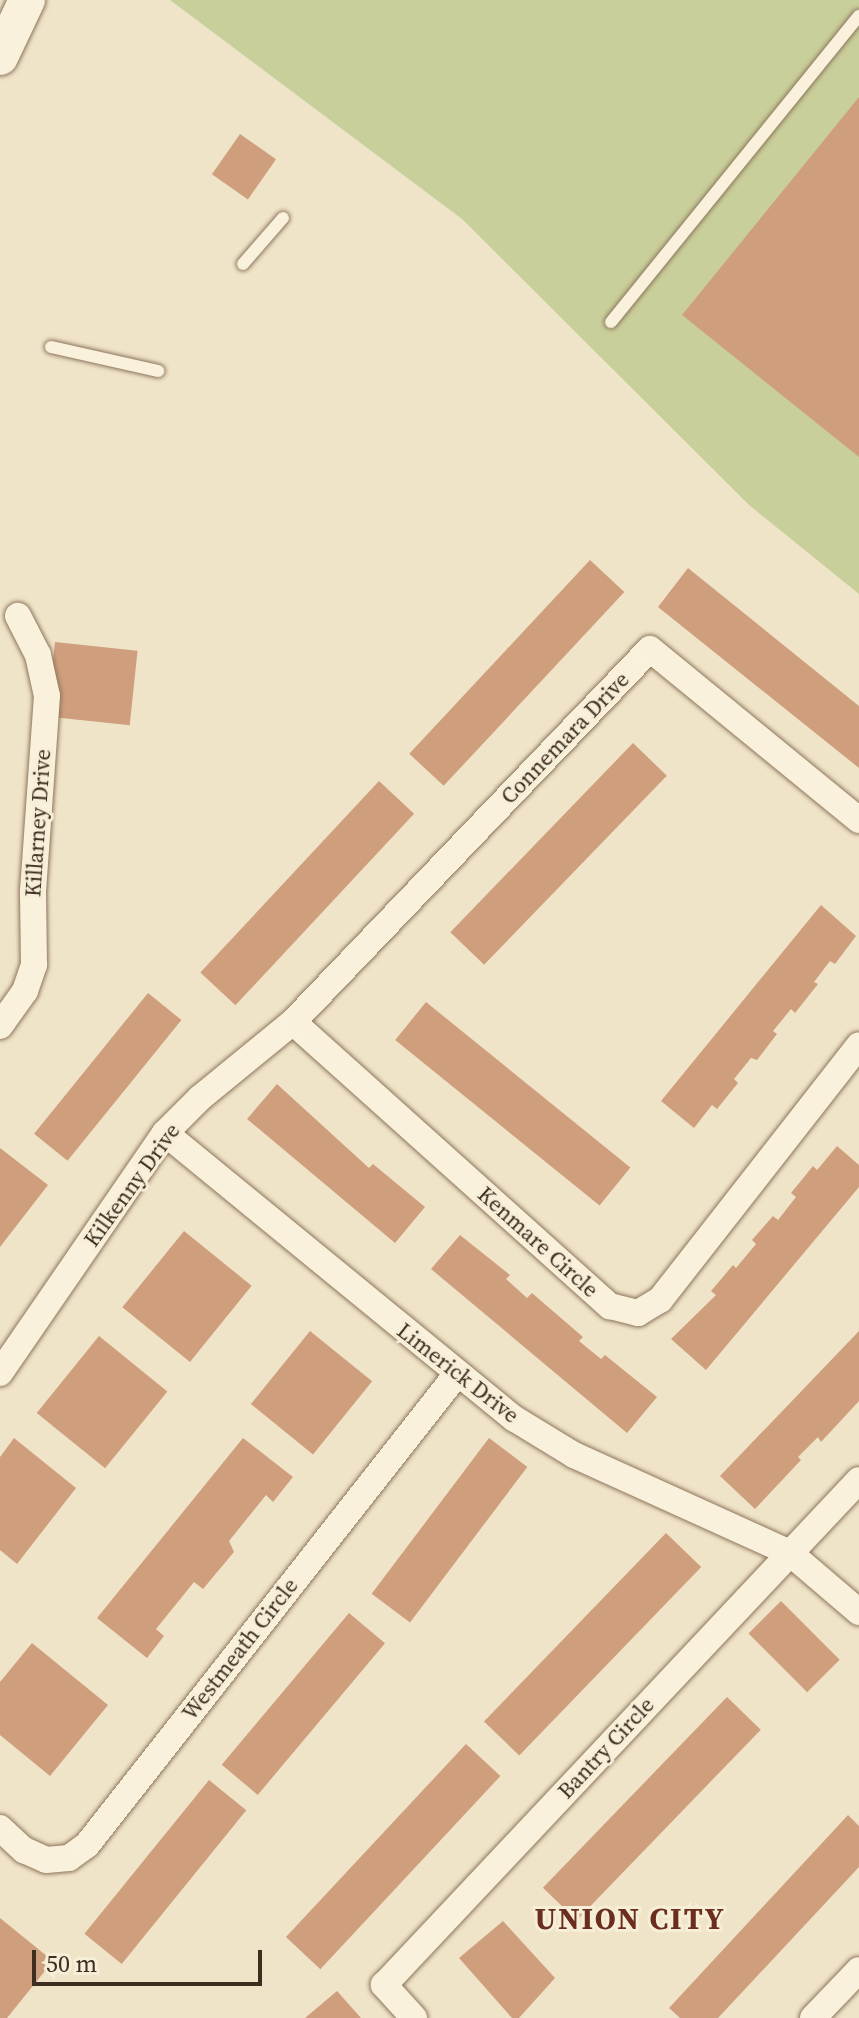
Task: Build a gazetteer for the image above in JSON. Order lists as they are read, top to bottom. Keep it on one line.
{"streets":{"street":["Connemara Drive","Killarney Drive","Kilkenny Drive","Kenmare Circle","Limerick Drive","Westmeath Circle","Bantry Circle"]},"crossings":[["Connemara Drive","Kilkenny Drive"],["Connemara Drive","Kenmare Circle"],["Kilkenny Drive","Kenmare Circle"],["Kilkenny Drive","Limerick Drive"],["Limerick Drive","Westmeath Circle"],["Limerick Drive","Bantry Circle"]],"districts":["UNION CITY"],"scale_bar":"50 m"}
